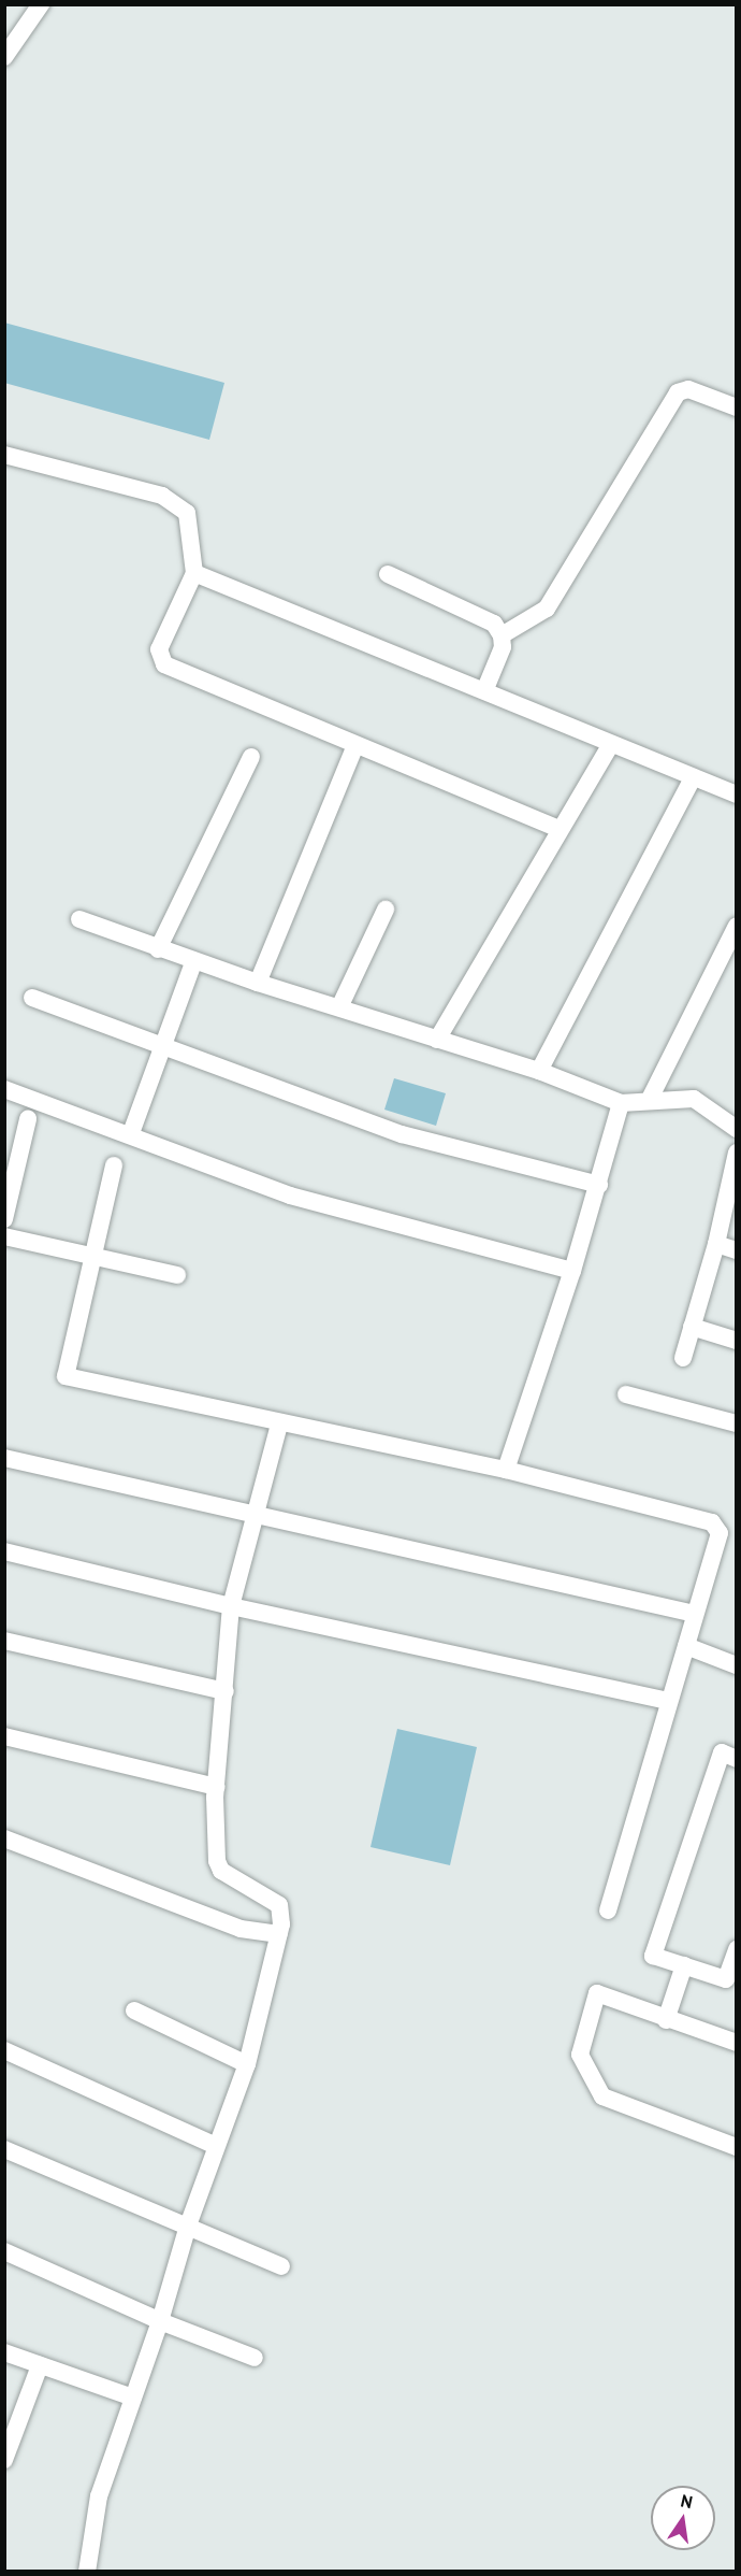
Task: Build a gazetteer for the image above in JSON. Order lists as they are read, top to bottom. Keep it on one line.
{"north":"top"}
